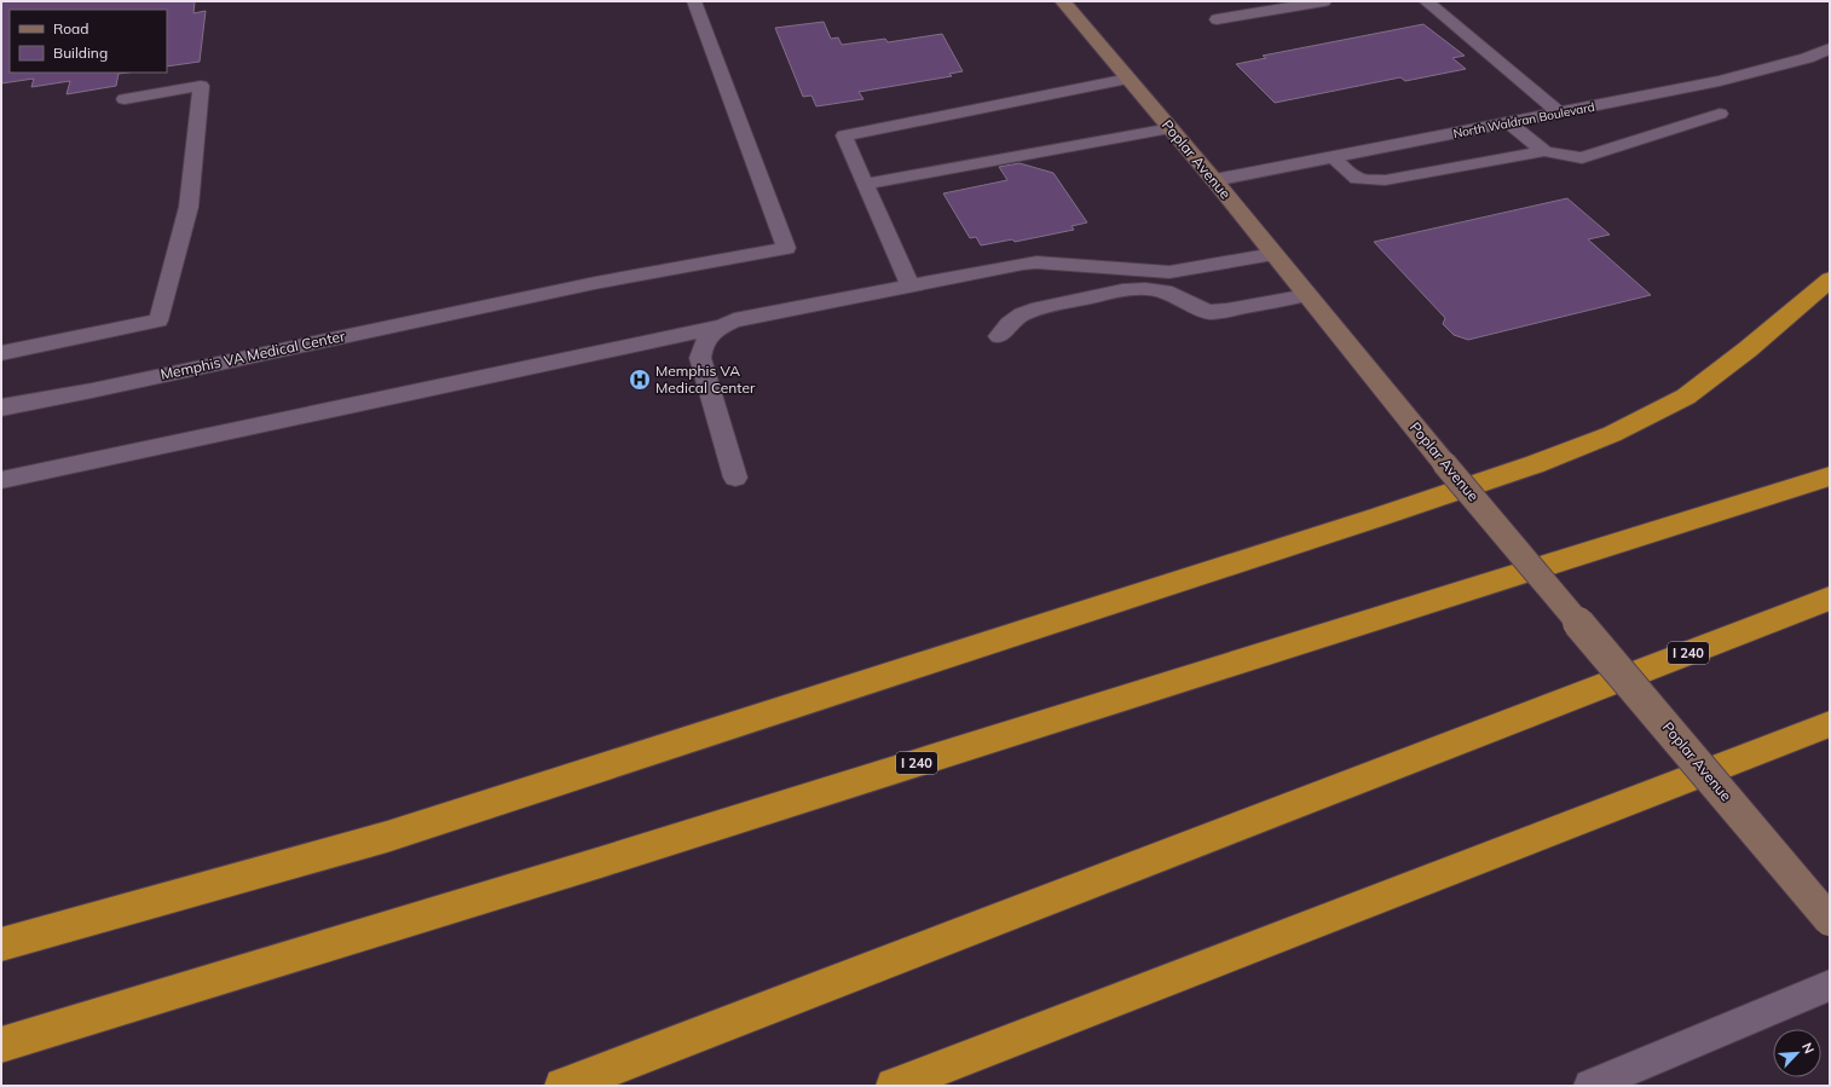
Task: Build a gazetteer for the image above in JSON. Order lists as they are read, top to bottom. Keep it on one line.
{"streets":{"highway":["I 240"],"main road":["Poplar Avenue"],"street":["North Waldran Boulevard"],"lane":["Memphis VA Medical Center"]},"crossings":[["North Waldran Boulevard","Poplar Avenue"]],"places":{"hospital":["Memphis VA Medical Center"]},"legend":["Road","Building"],"north":"top right"}
